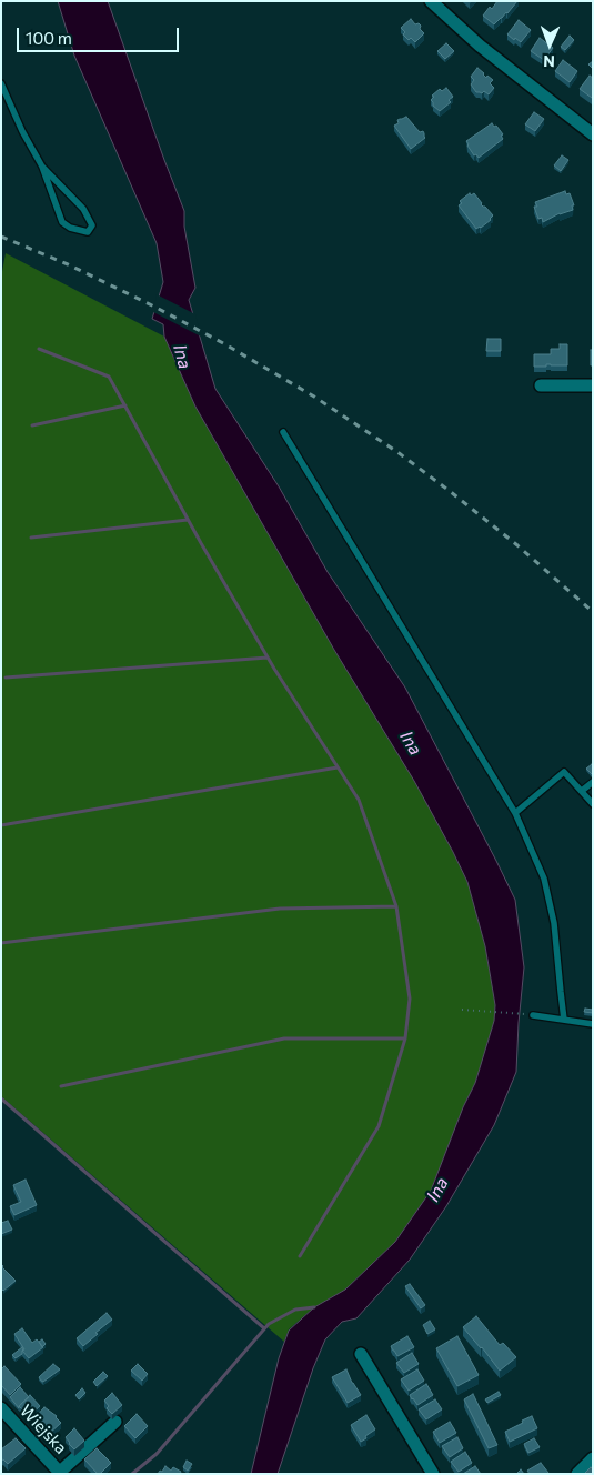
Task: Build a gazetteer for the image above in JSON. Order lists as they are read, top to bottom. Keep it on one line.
{"streets":{"street":["Wiejska"]},"water":["Ina"],"scale_bar":"100 m","north":"bottom"}
